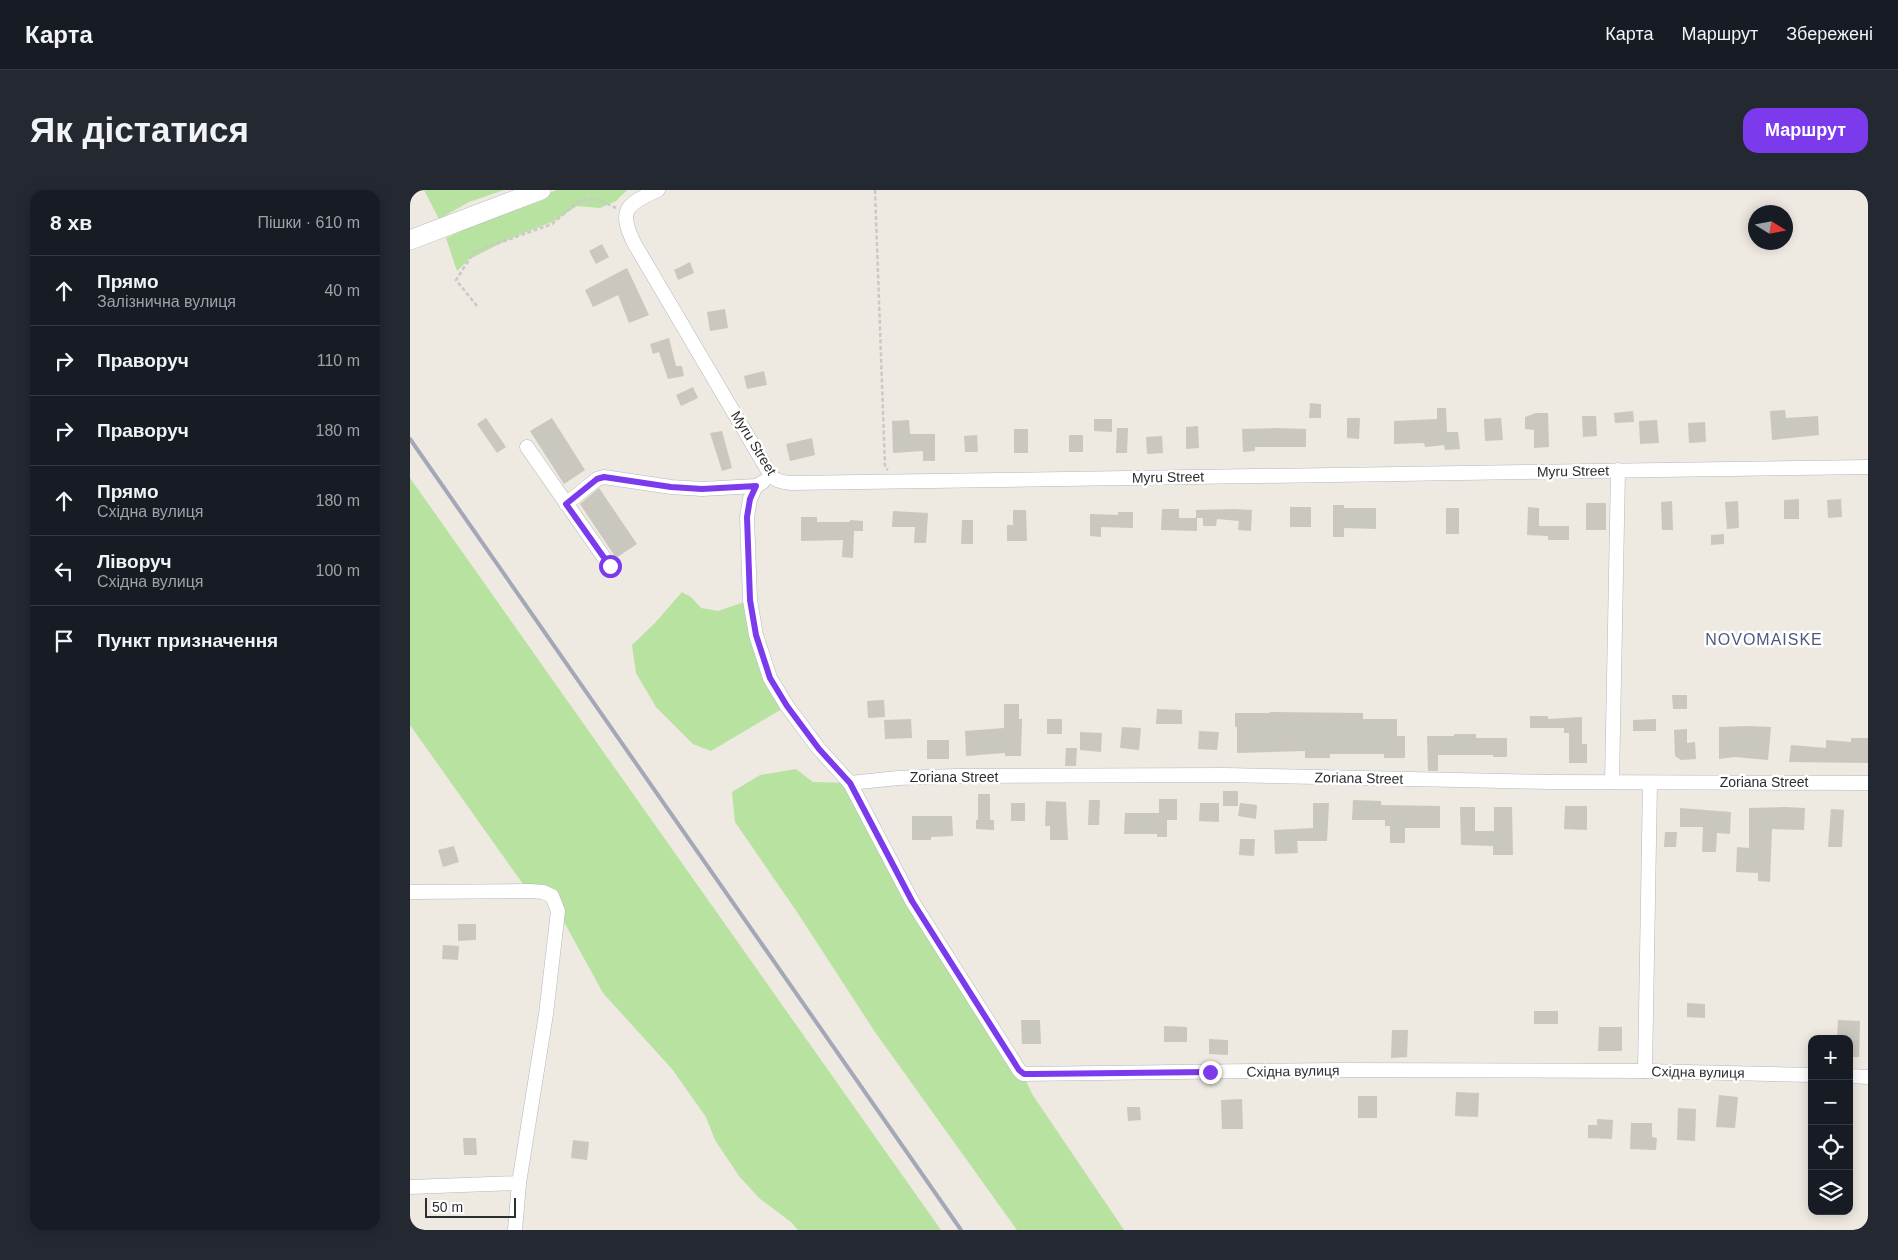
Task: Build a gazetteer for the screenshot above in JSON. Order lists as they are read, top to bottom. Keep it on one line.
{"streets":{"street":["Myru Street","Zoriana Street","Східна вулиця"]},"crossings":[["Zoriana Street","Східна вулиця"]],"districts":["NOVOMAISKE"],"scale_bar":"50 m","north":"right","page":{"header":"Карта","nav":["Карта","Маршрут","Збережені"],"buttons":"Маршрут","title":"Як дістатися","heading":["8 хв","Пішки · 610 m"],"list":[["Прямо","Залізнична вулиця","40 m"],["Праворуч","110 m"],["Праворуч","180 m"],["Прямо","Східна вулиця","180 m"],["Ліворуч","Східна вулиця","100 m"],"Пункт призначення"],"map_buttons":["+","−"],"scale":"50 m"}}
